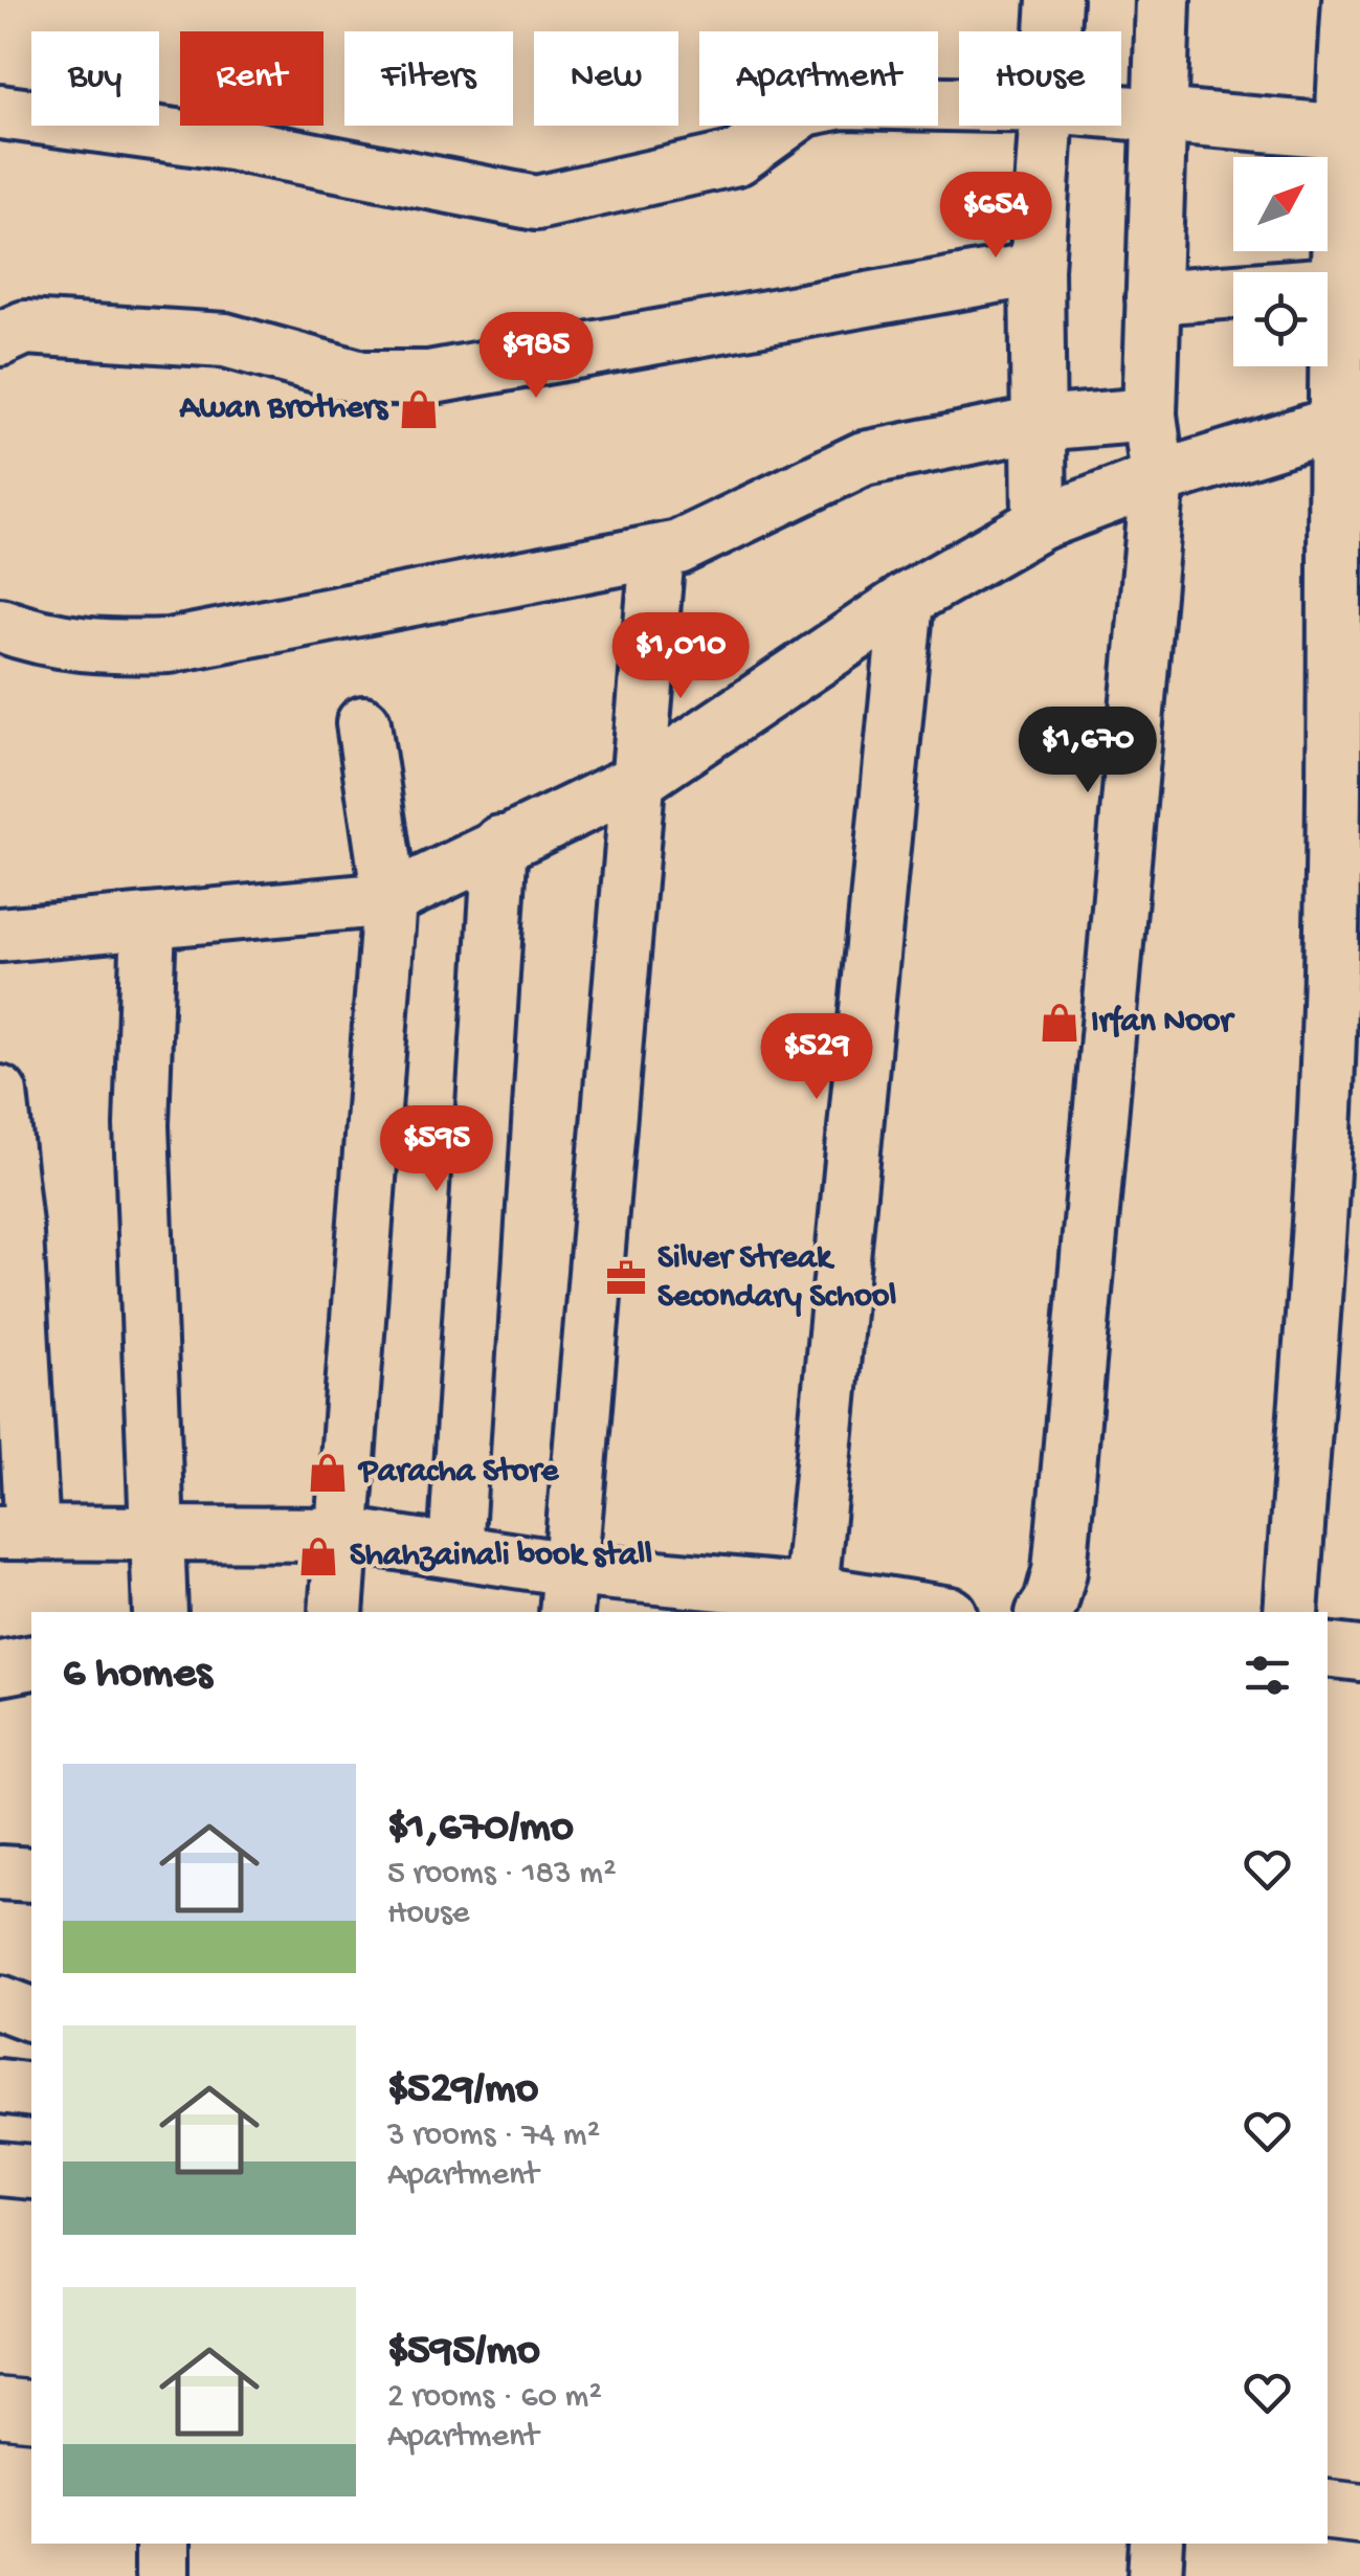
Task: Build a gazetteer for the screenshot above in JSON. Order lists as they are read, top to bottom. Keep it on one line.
{"places":{"shop":["Awan Brothers","Irfan Noor","Paracha Store","Shahzainali book stall"],"office":["Silver Streak Secondary School"]},"north":"top right","page":{"chip":["Buy","Rent","Filters","New","Apartment","House"],"price":["$654","$985","$1,010","$1,670","$529","$595"],"heading":"6 homes","list":[{"name":"$1,670/mo","note":"5 rooms · 183 m² · House"},{"name":"$529/mo","note":"3 rooms · 74 m² · Apartment"},{"name":"$595/mo","note":"2 rooms · 60 m² · Apartment"}]}}
